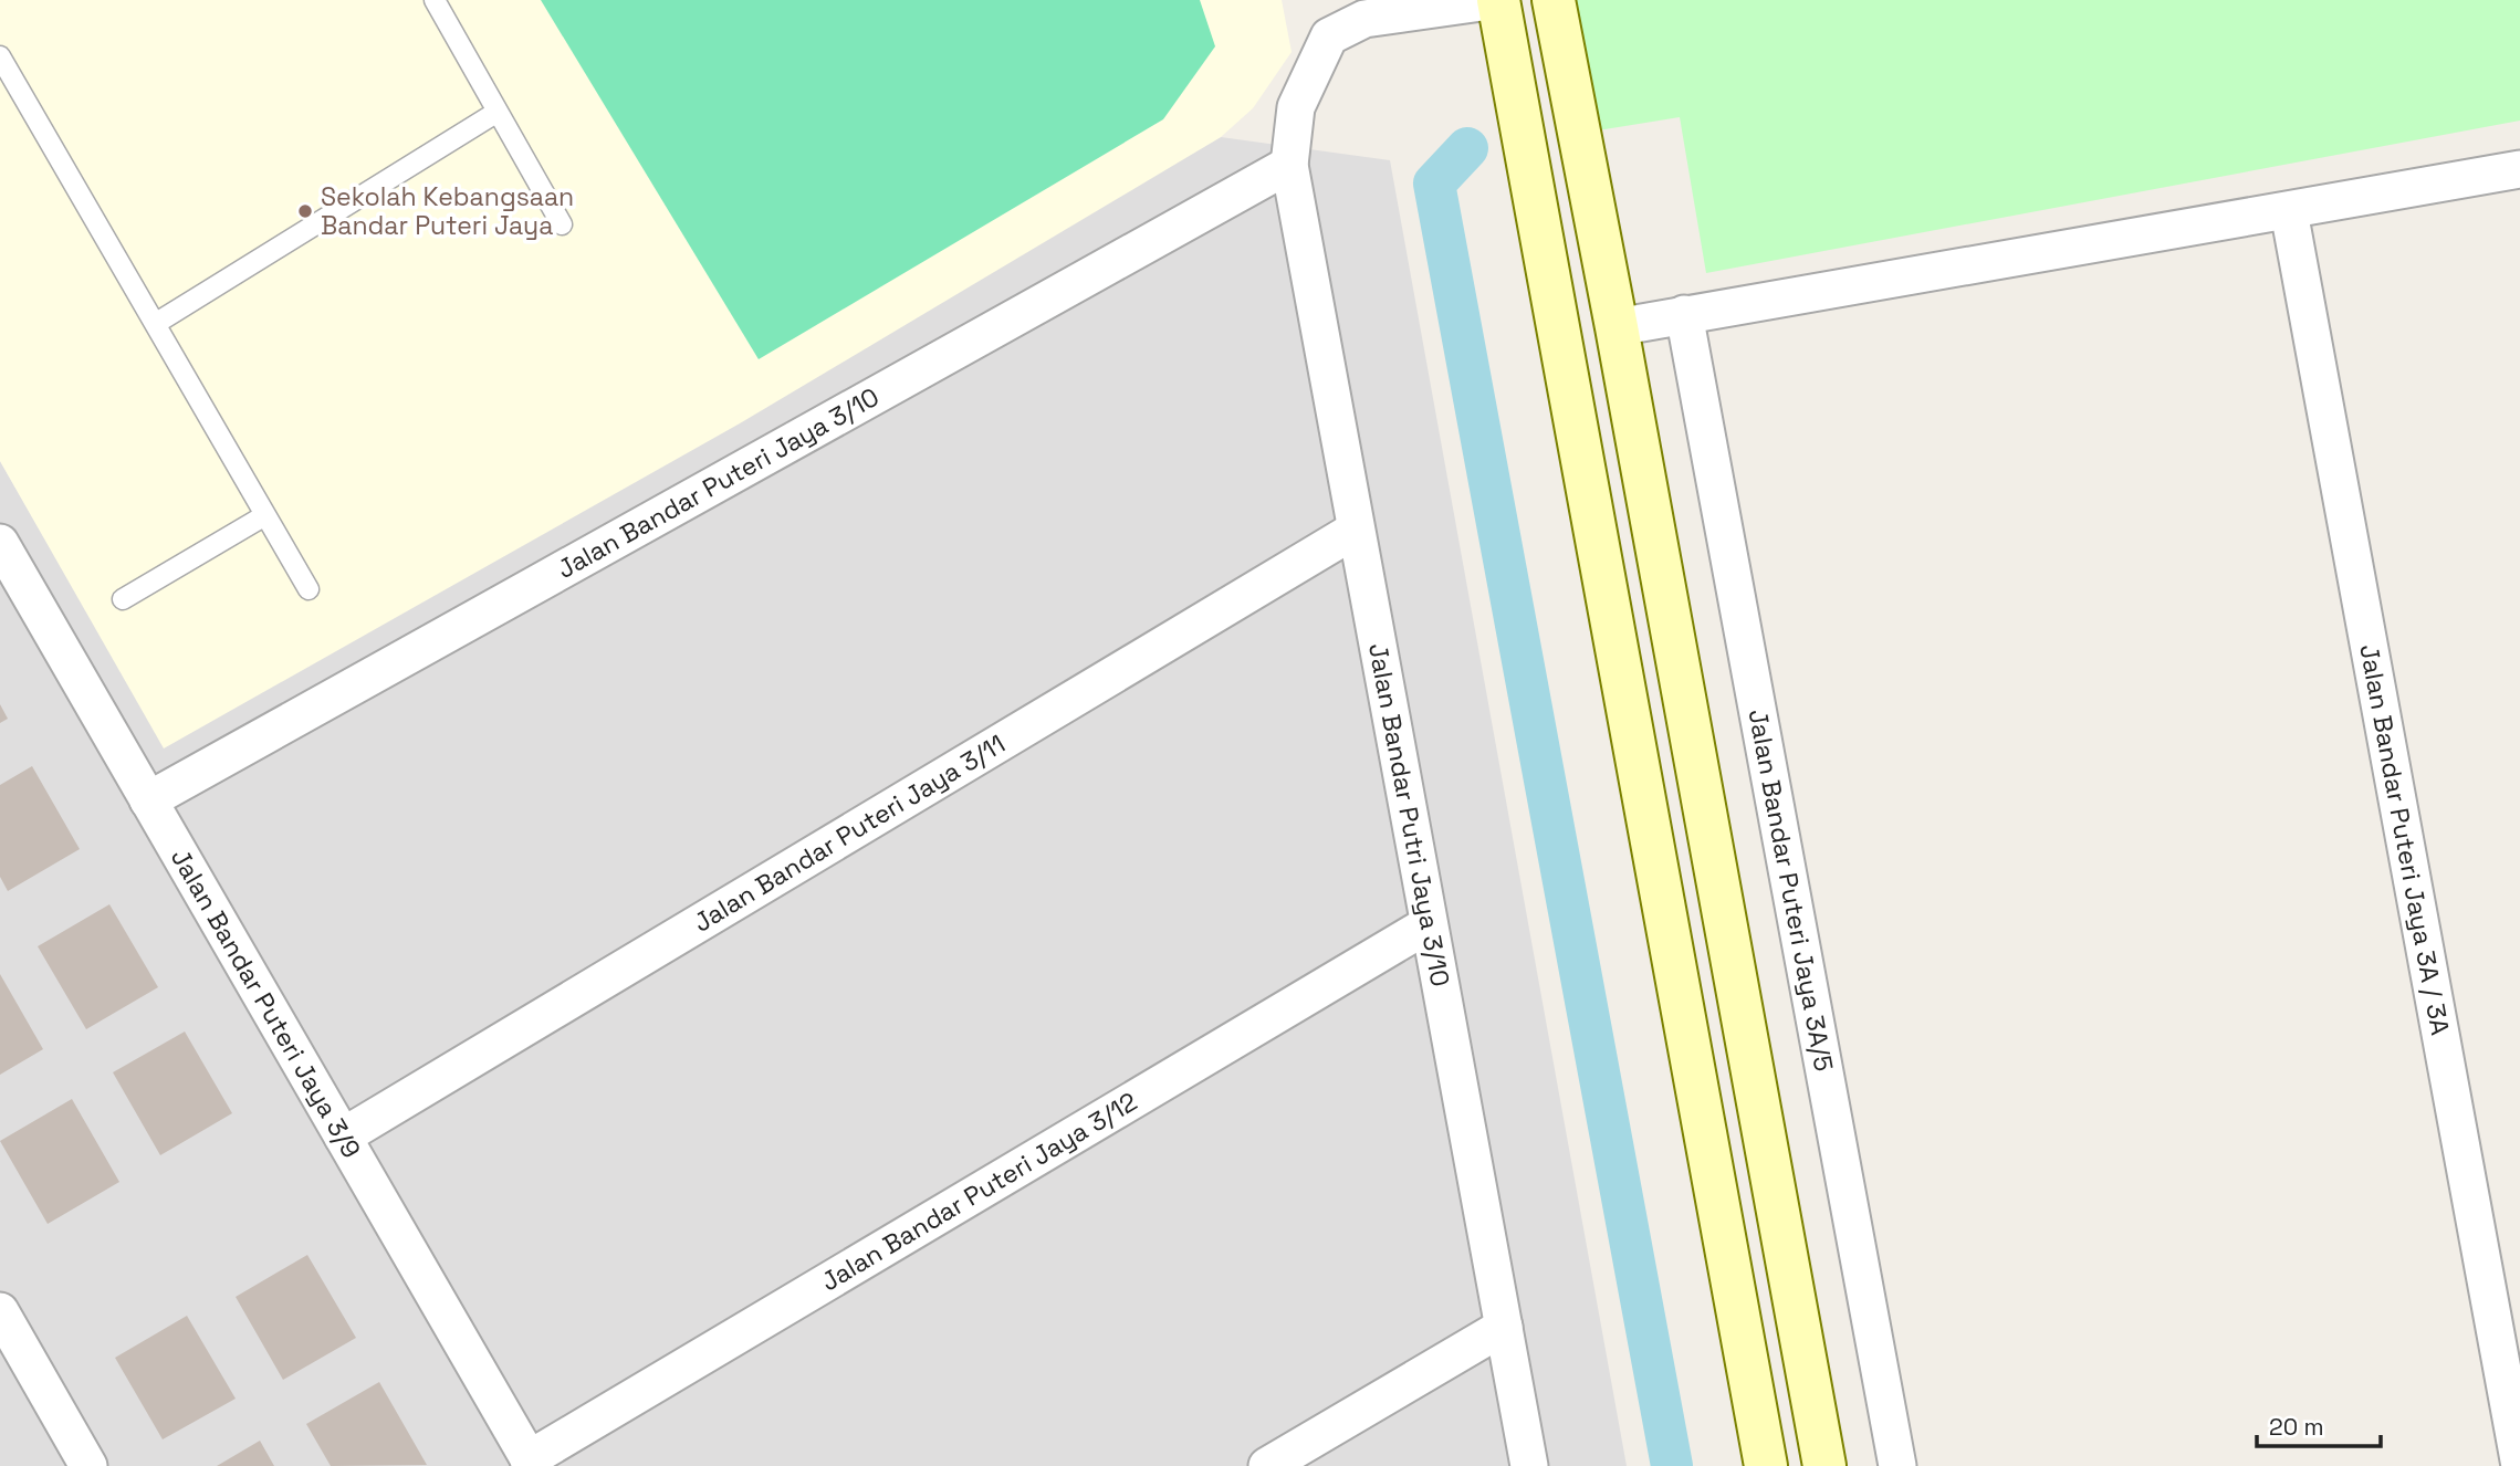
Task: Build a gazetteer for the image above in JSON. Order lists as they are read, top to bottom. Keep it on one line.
{"streets":{"street":["Jalan Bandar Puteri Jaya 3/10","Jalan Bandar Putri Jaya 3/10","Jalan Bandar Puteri Jaya 3/11","Jalan Bandar Puteri Jaya 3A / 3A","Jalan Bandar Puteri Jaya 3A/5","Jalan Bandar Puteri Jaya 3/9","Jalan Bandar Puteri Jaya 3/12"]},"crossings":[["Jalan Bandar Puteri Jaya 3/10","Jalan Bandar Putri Jaya 3/10"],["Jalan Bandar Puteri Jaya 3/10","Jalan Bandar Puteri Jaya 3/9"],["Jalan Bandar Putri Jaya 3/10","Jalan Bandar Puteri Jaya 3/11"],["Jalan Bandar Putri Jaya 3/10","Jalan Bandar Puteri Jaya 3/12"],["Jalan Bandar Puteri Jaya 3/11","Jalan Bandar Puteri Jaya 3/9"],["Jalan Bandar Puteri Jaya 3/9","Jalan Bandar Puteri Jaya 3/12"]],"places":["Sekolah Kebangsaan Bandar Puteri Jaya"],"scale_bar":"20 m"}
